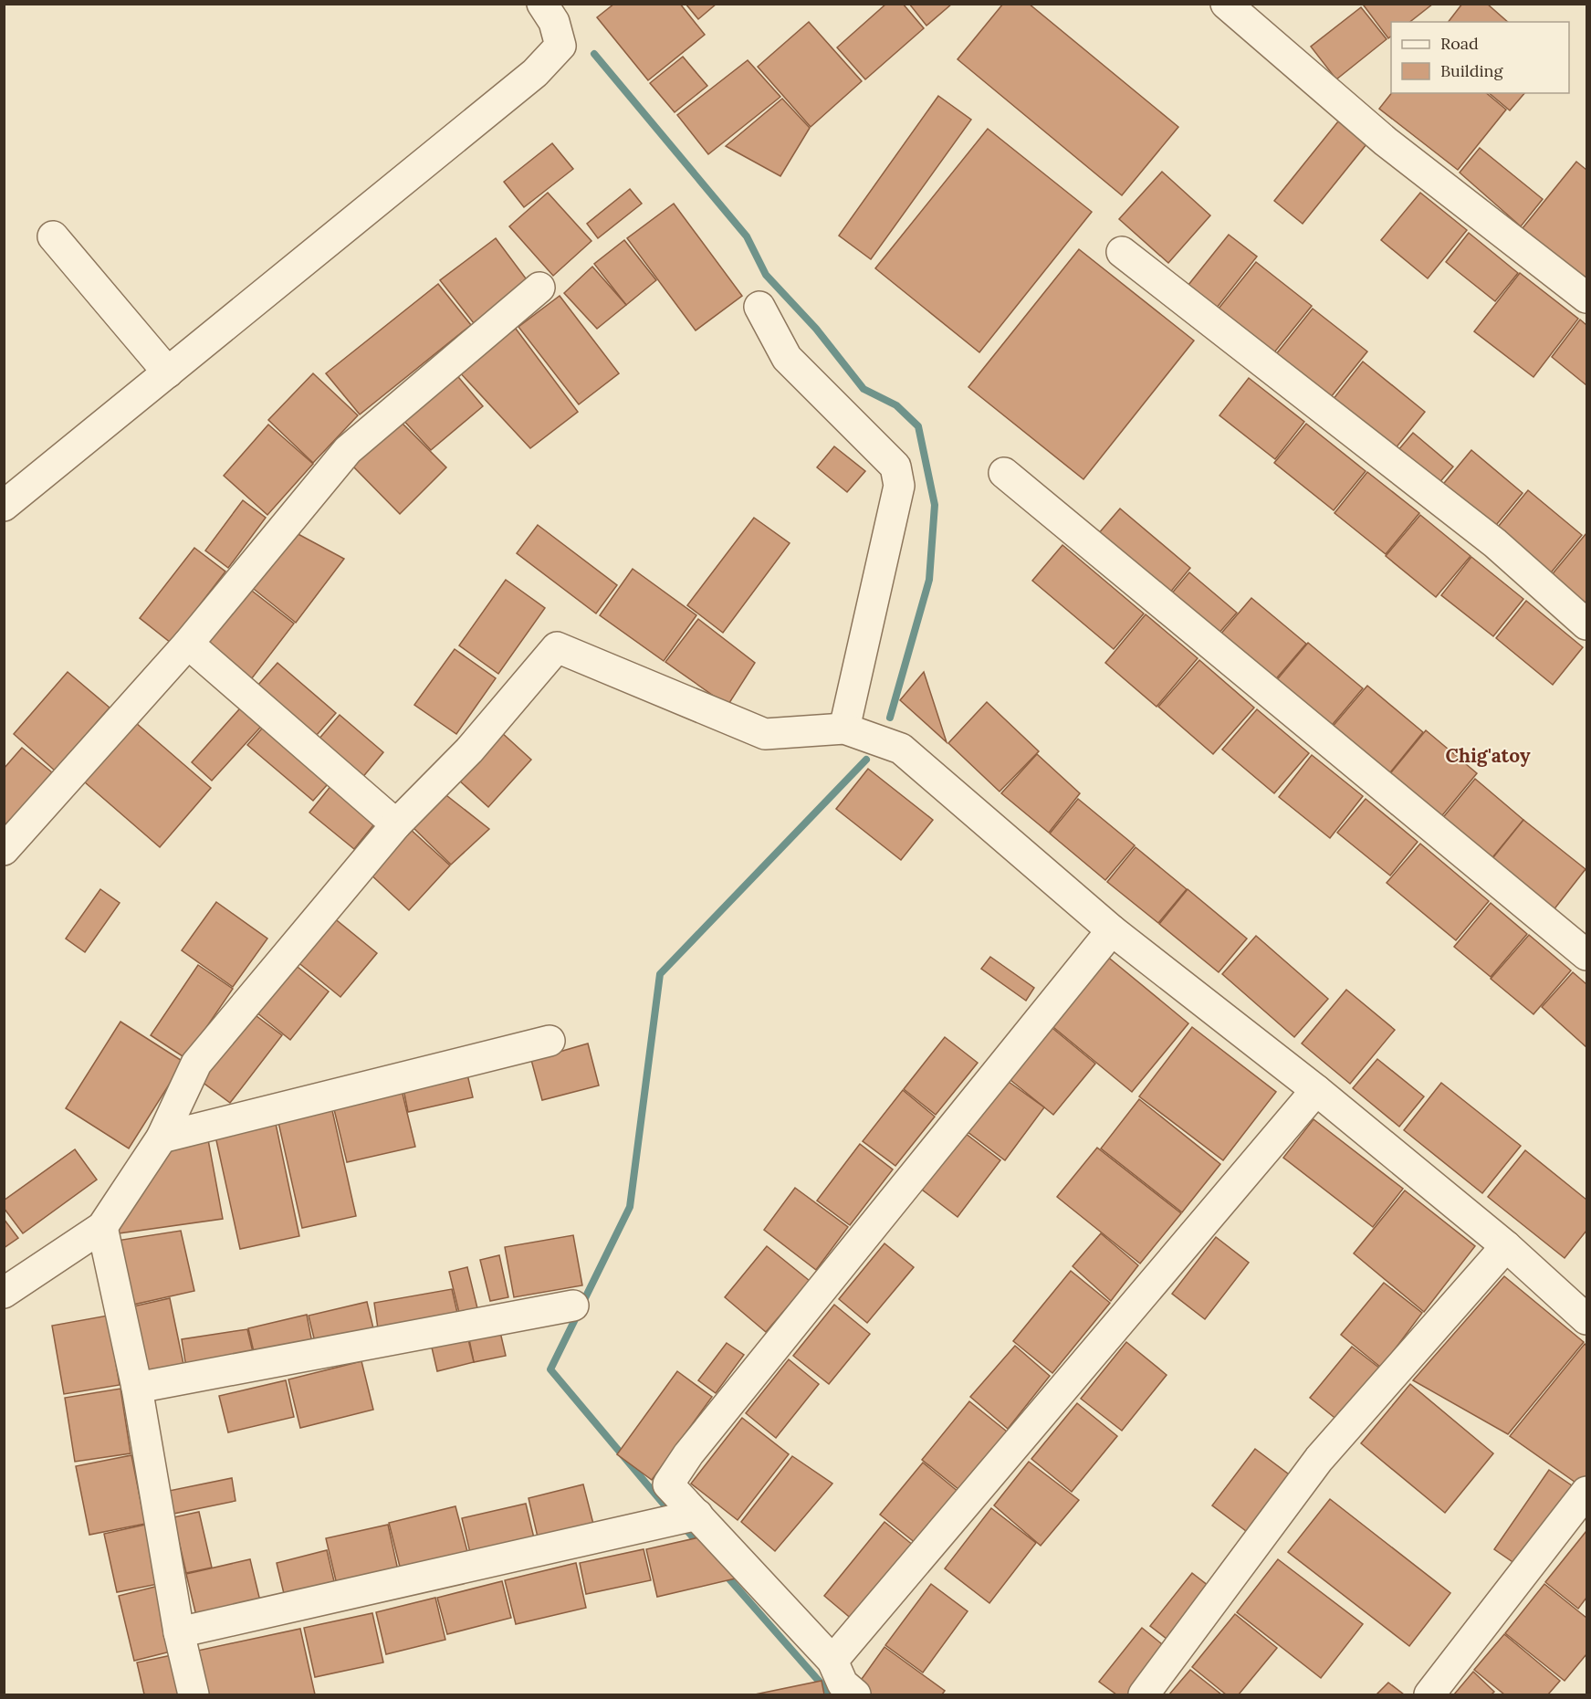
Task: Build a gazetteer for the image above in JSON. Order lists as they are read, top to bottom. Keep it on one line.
{"districts":["Chig'atoy"],"legend":["Road","Building"]}
